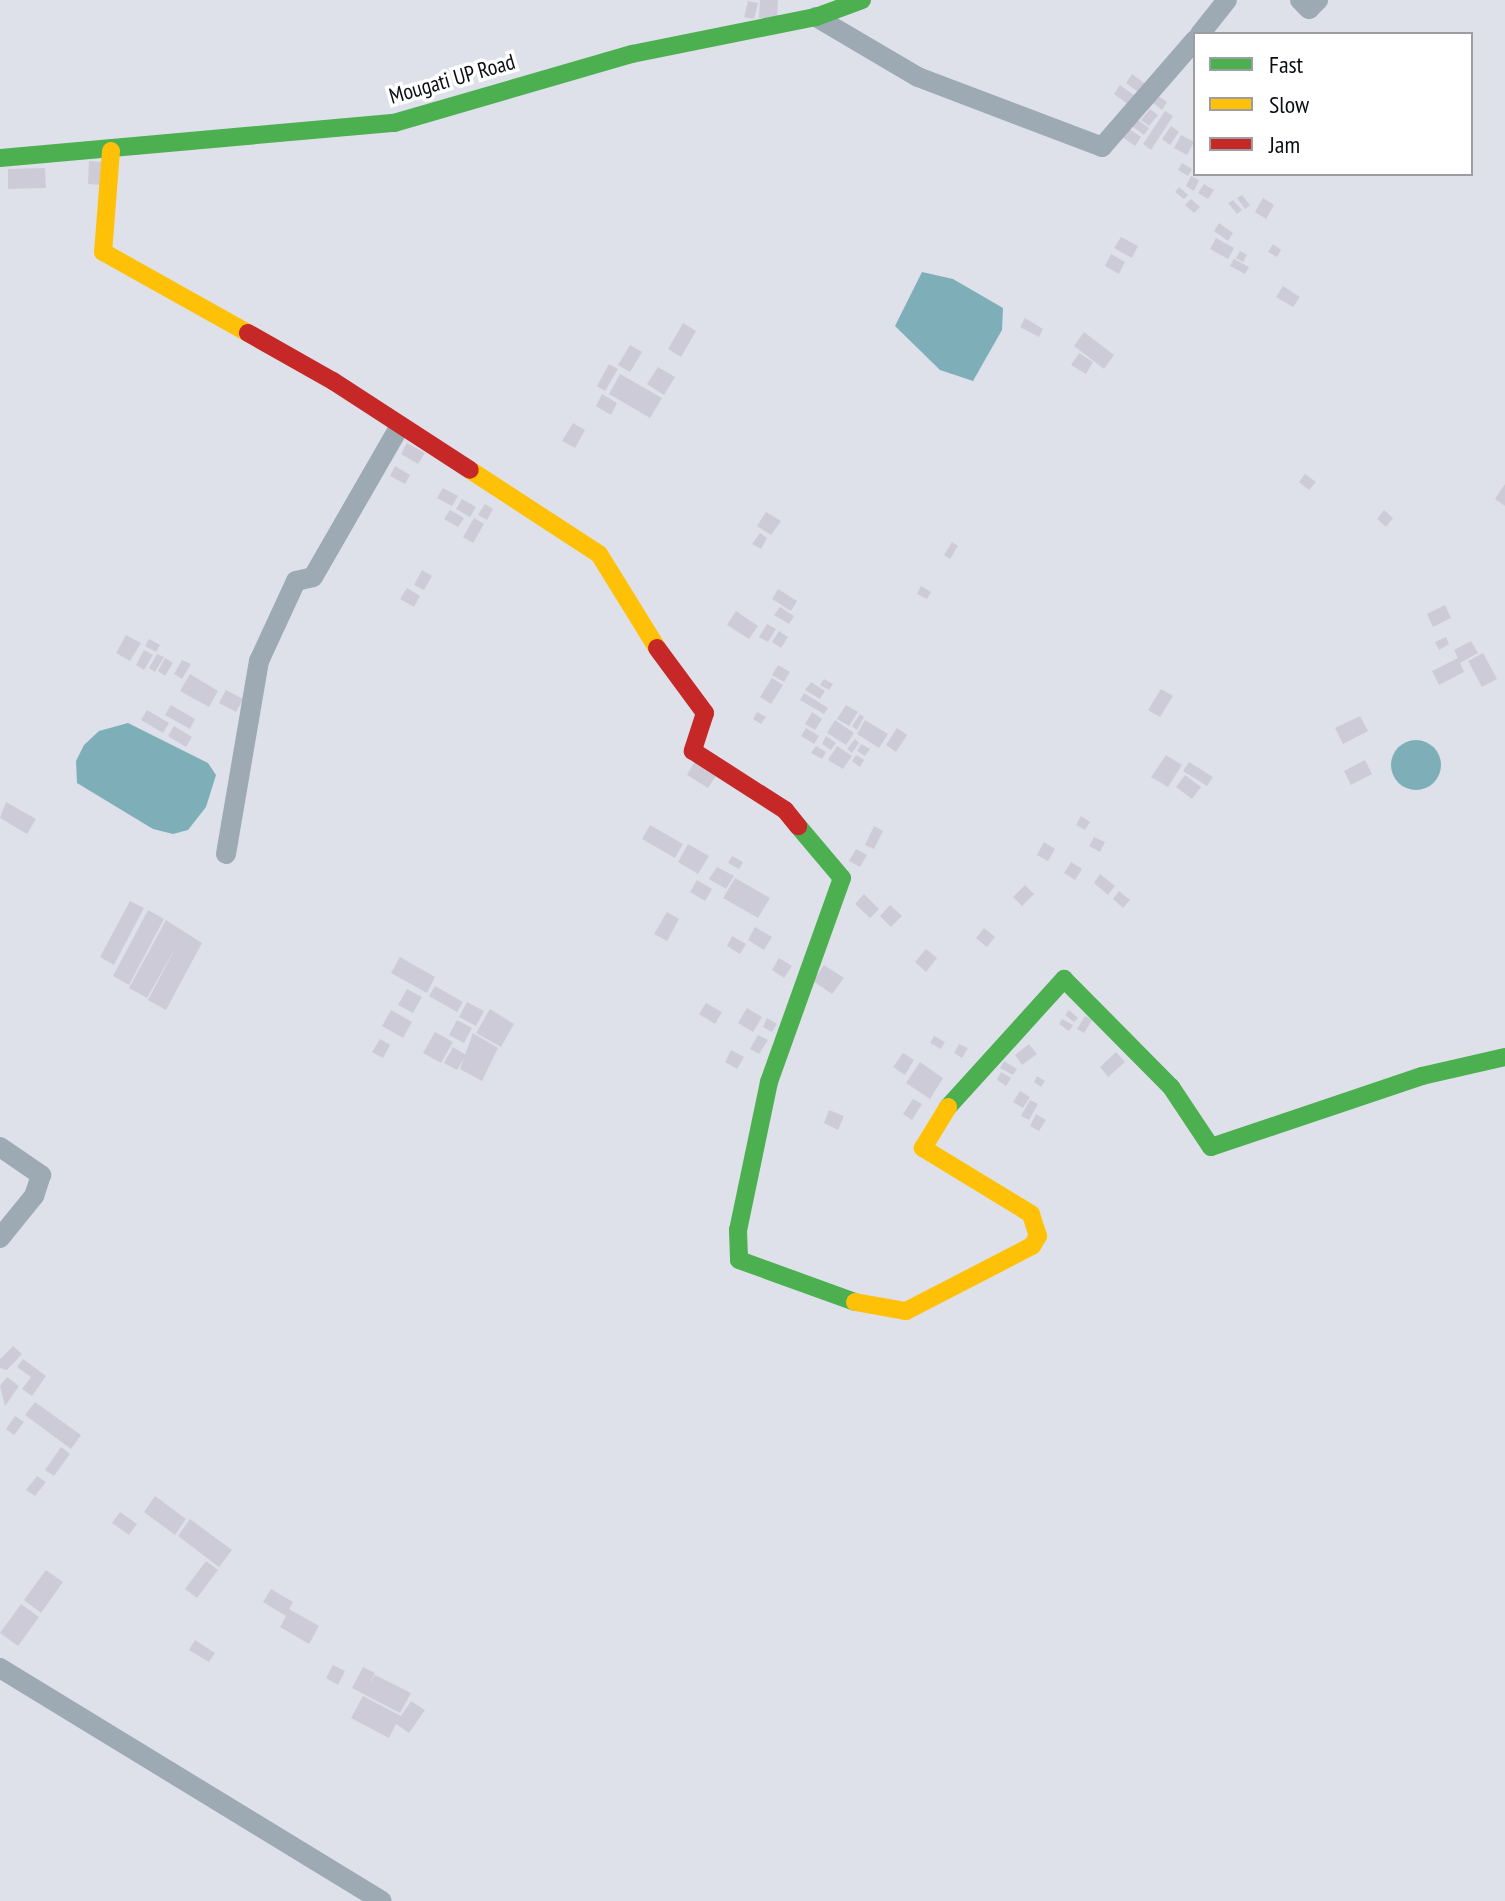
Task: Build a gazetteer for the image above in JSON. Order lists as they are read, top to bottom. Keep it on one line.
{"streets":{"street":["Mougati UP Road"]},"legend":["Fast","Slow","Jam"]}
